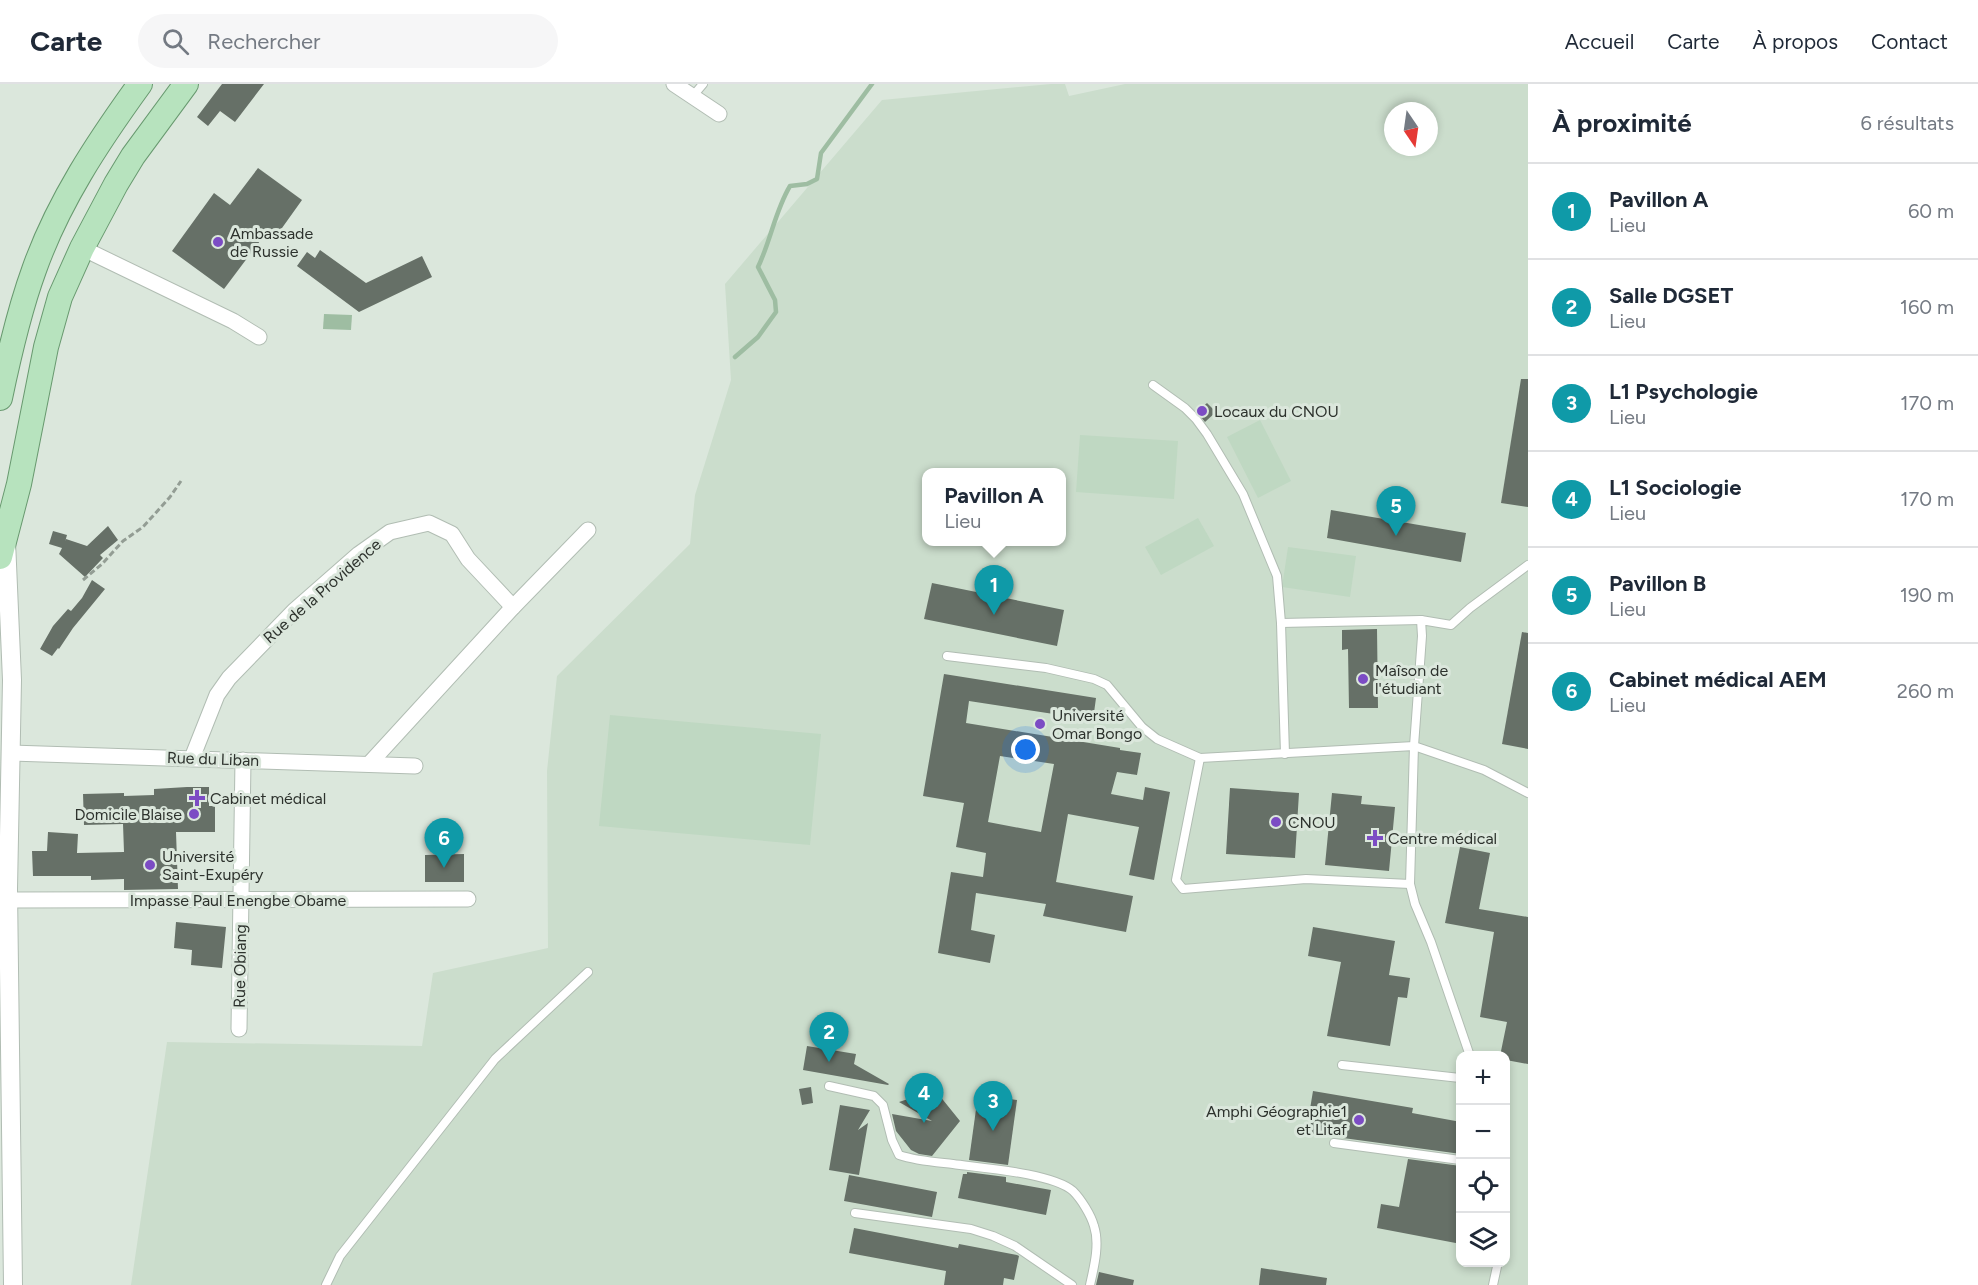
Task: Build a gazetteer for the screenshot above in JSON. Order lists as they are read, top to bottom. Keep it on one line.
{"streets":{"street":["Rue de la Providence","Rue du Liban","Impasse Paul Enengbe Obame","Rue Obiang"]},"crossings":[["Rue de la Providence","Rue du Liban"],["Rue du Liban","Rue Obiang"],["Impasse Paul Enengbe Obame","Rue Obiang"]],"places":{"other":["Ambassade de Russie","Locaux du CNOU","Maîson de l'étudiant","Université Omar Bongo","Domicile Blaise","CNOU","Université Saint-Exupéry","Amphi Géographie1 et Litaf"],"health":["Cabinet médical","Centre médical"]},"north":"bottom","page":{"header":"Carte","search":"Rechercher","nav":["Accueil","Carte","À propos","Contact"],"heading":["À proximité","6 résultats"],"list":[{"mark":"1","name":"Pavillon A","note":"Lieu","value":"60 m"},{"mark":"2","name":"Salle DGSET","note":"Lieu","value":"160 m"},{"mark":"3","name":"L1 Psychologie","note":"Lieu","value":"170 m"},{"mark":"4","name":"L1 Sociologie","note":"Lieu","value":"170 m"},{"mark":"5","name":"Pavillon B","note":"Lieu","value":"190 m"},{"mark":"6","name":"Cabinet médical AEM","note":"Lieu","value":"260 m"}],"popup":["Pavillon A","Lieu"],"pins":["5","1","6","2","4","3"],"map_buttons":["+","−"]}}
